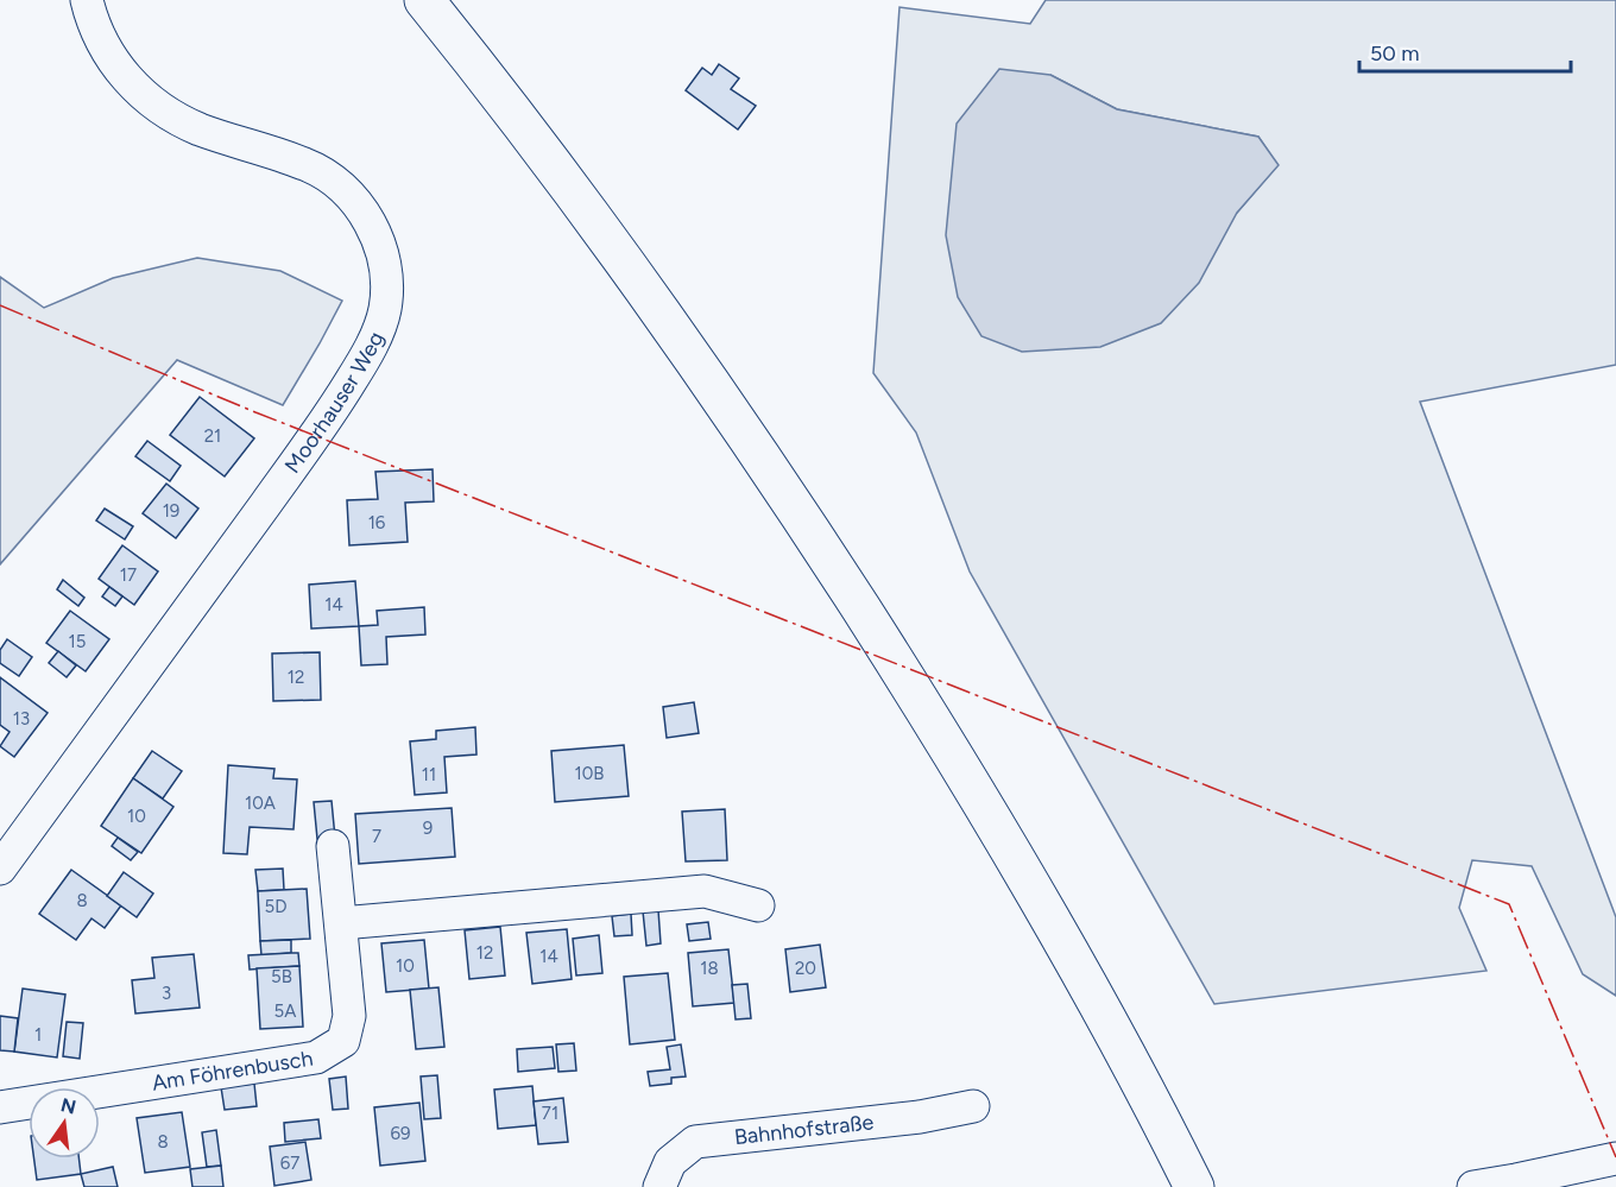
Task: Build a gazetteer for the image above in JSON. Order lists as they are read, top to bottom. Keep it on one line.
{"streets":{"street":["Moorhauser Weg","Am Föhrenbusch","Bahnhofstraße"]},"house_numbers":["21","19","16","17","14","15","12","13","10B","11","10A","10","9","7","8","5D","12","14","10","18","20","5B","3","5A","1","71","69","8","67"],"scale_bar":"50 m","north":"top"}
